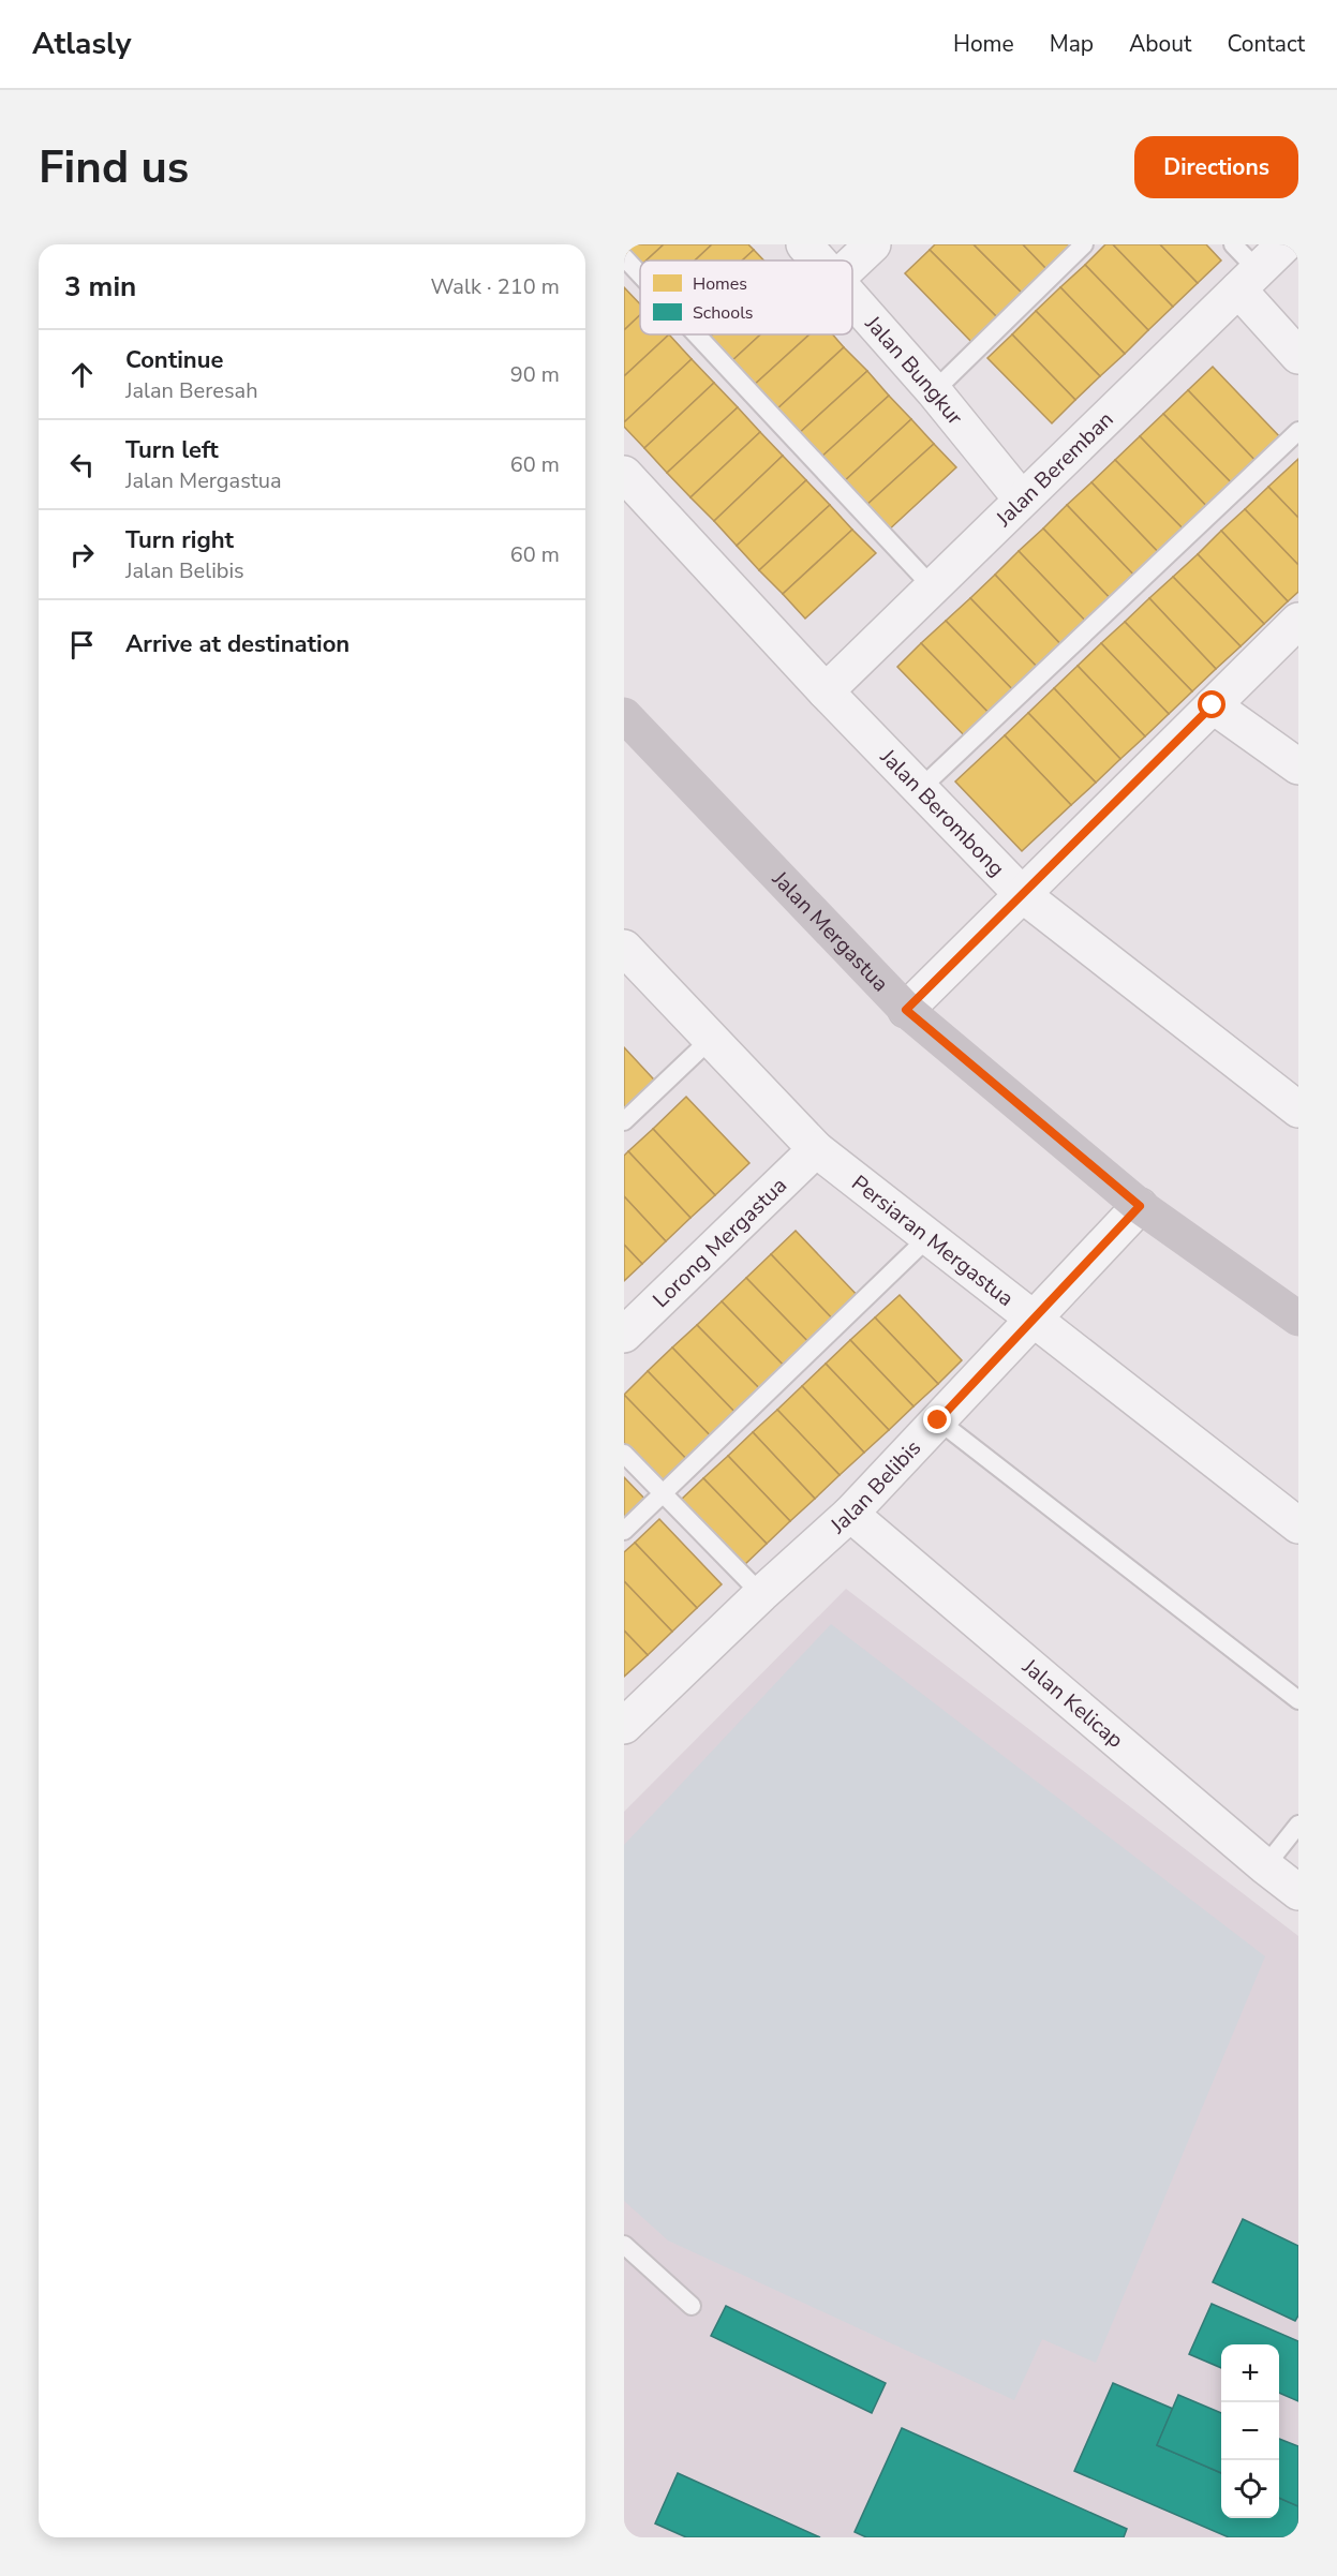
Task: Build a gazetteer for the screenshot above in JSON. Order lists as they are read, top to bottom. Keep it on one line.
{"streets":{"main road":["Jalan Mergastua"],"street":["Jalan Bungkur","Jalan Beremban","Jalan Berombong","Persiaran Mergastua","Lorong Mergastua","Jalan Belibis","Jalan Kelicap"]},"crossings":[["Jalan Bungkur","Jalan Beremban"],["Jalan Beremban","Jalan Berombong"],["Jalan Mergastua","Jalan Belibis"],["Persiaran Mergastua","Lorong Mergastua"],["Persiaran Mergastua","Jalan Belibis"],["Jalan Belibis","Jalan Kelicap"]],"legend":["Homes","Schools"],"page":{"header":"Atlasly","nav":["Home","Map","About","Contact"],"buttons":"Directions","title":"Find us","heading":["3 min","Walk · 210 m"],"list":[["Continue","Jalan Beresah","90 m"],["Turn left","Jalan Mergastua","60 m"],["Turn right","Jalan Belibis","60 m"],"Arrive at destination"],"map_buttons":["+","−"]}}
